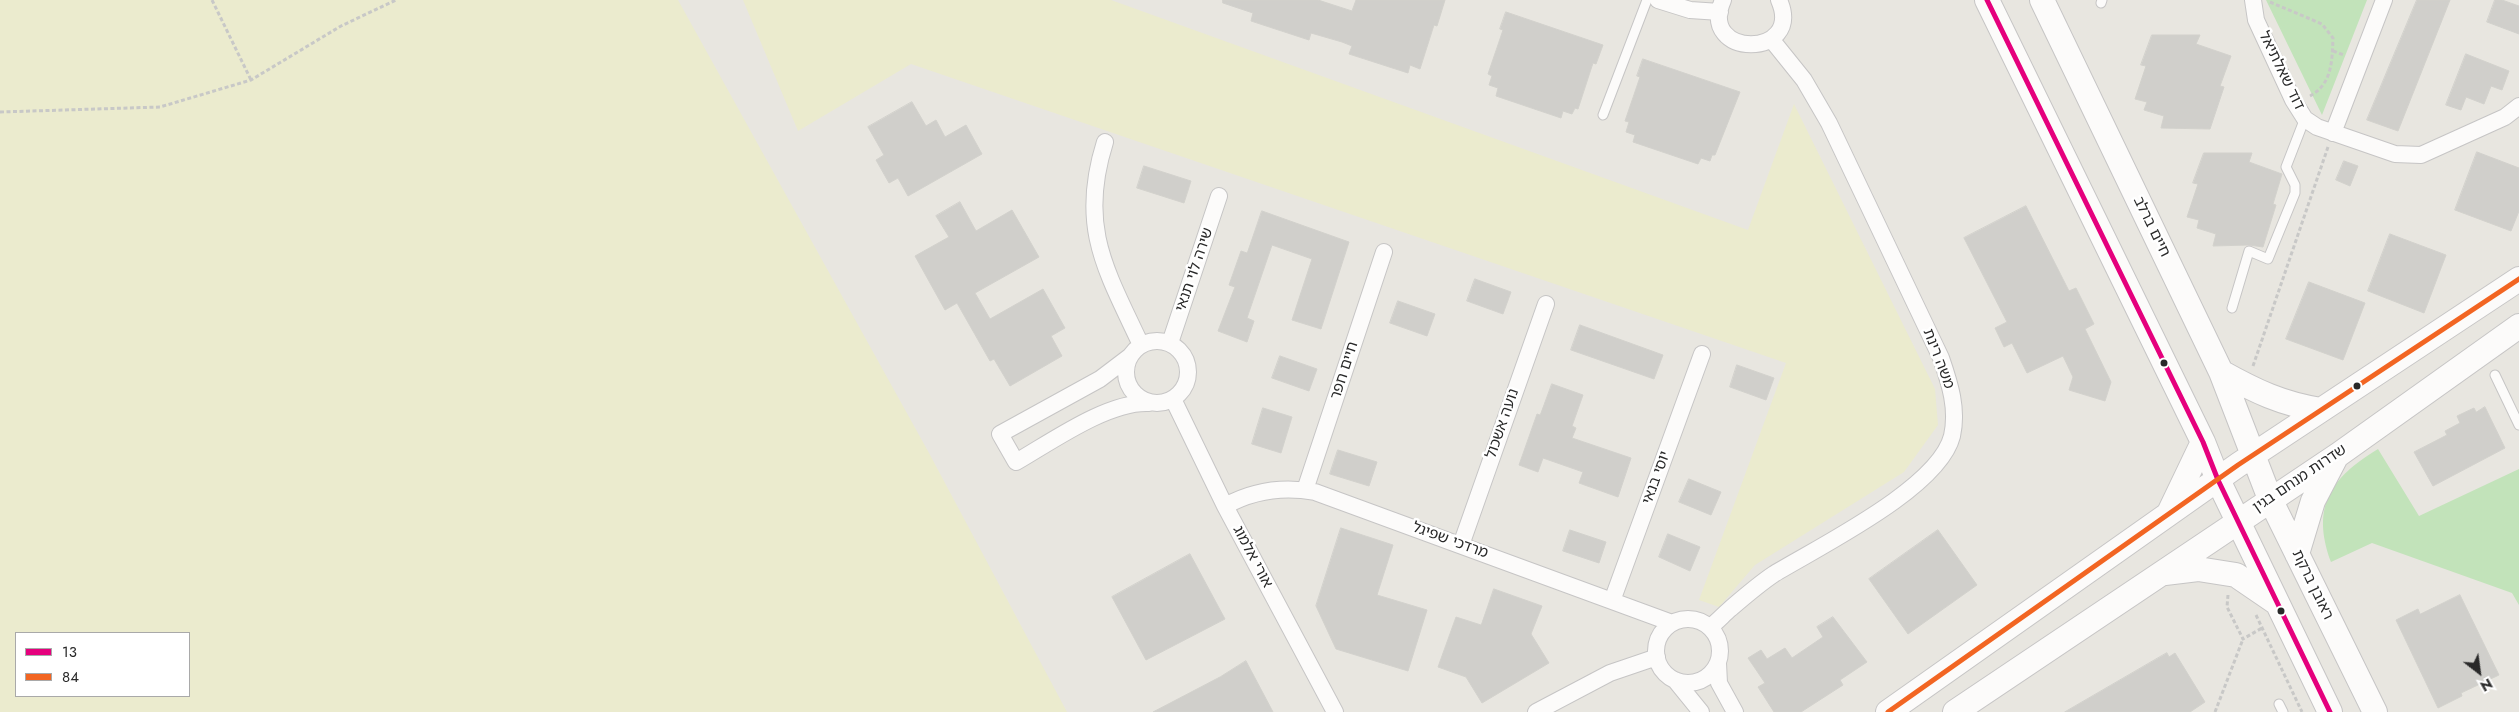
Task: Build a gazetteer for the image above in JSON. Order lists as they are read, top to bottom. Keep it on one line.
{"streets":{"street":["דוד שאלתיאל","חיים ברלב","שירה לוי תנאי","משה רינת","חיים חפר","נועה אשכול","יוסי בנאי","שדרות מנחם בגין","מרדכי שפיגל","אורי אלמוג","ראובן ברקת"]},"crossings":[["חיים ברלב","ראובן ברקת"],["שירה לוי תנאי","אורי אלמוג"],["משה רינת","מרדכי שפיגל"],["חיים חפר","מרדכי שפיגל"],["נועה אשכול","מרדכי שפיגל"],["יוסי בנאי","מרדכי שפיגל"],["שדרות מנחם בגין","ראובן ברקת"],["מרדכי שפיגל","אורי אלמוג"]],"lines":["transit line 13","transit line 84"],"legend":["13","84"],"north":"bottom right"}
